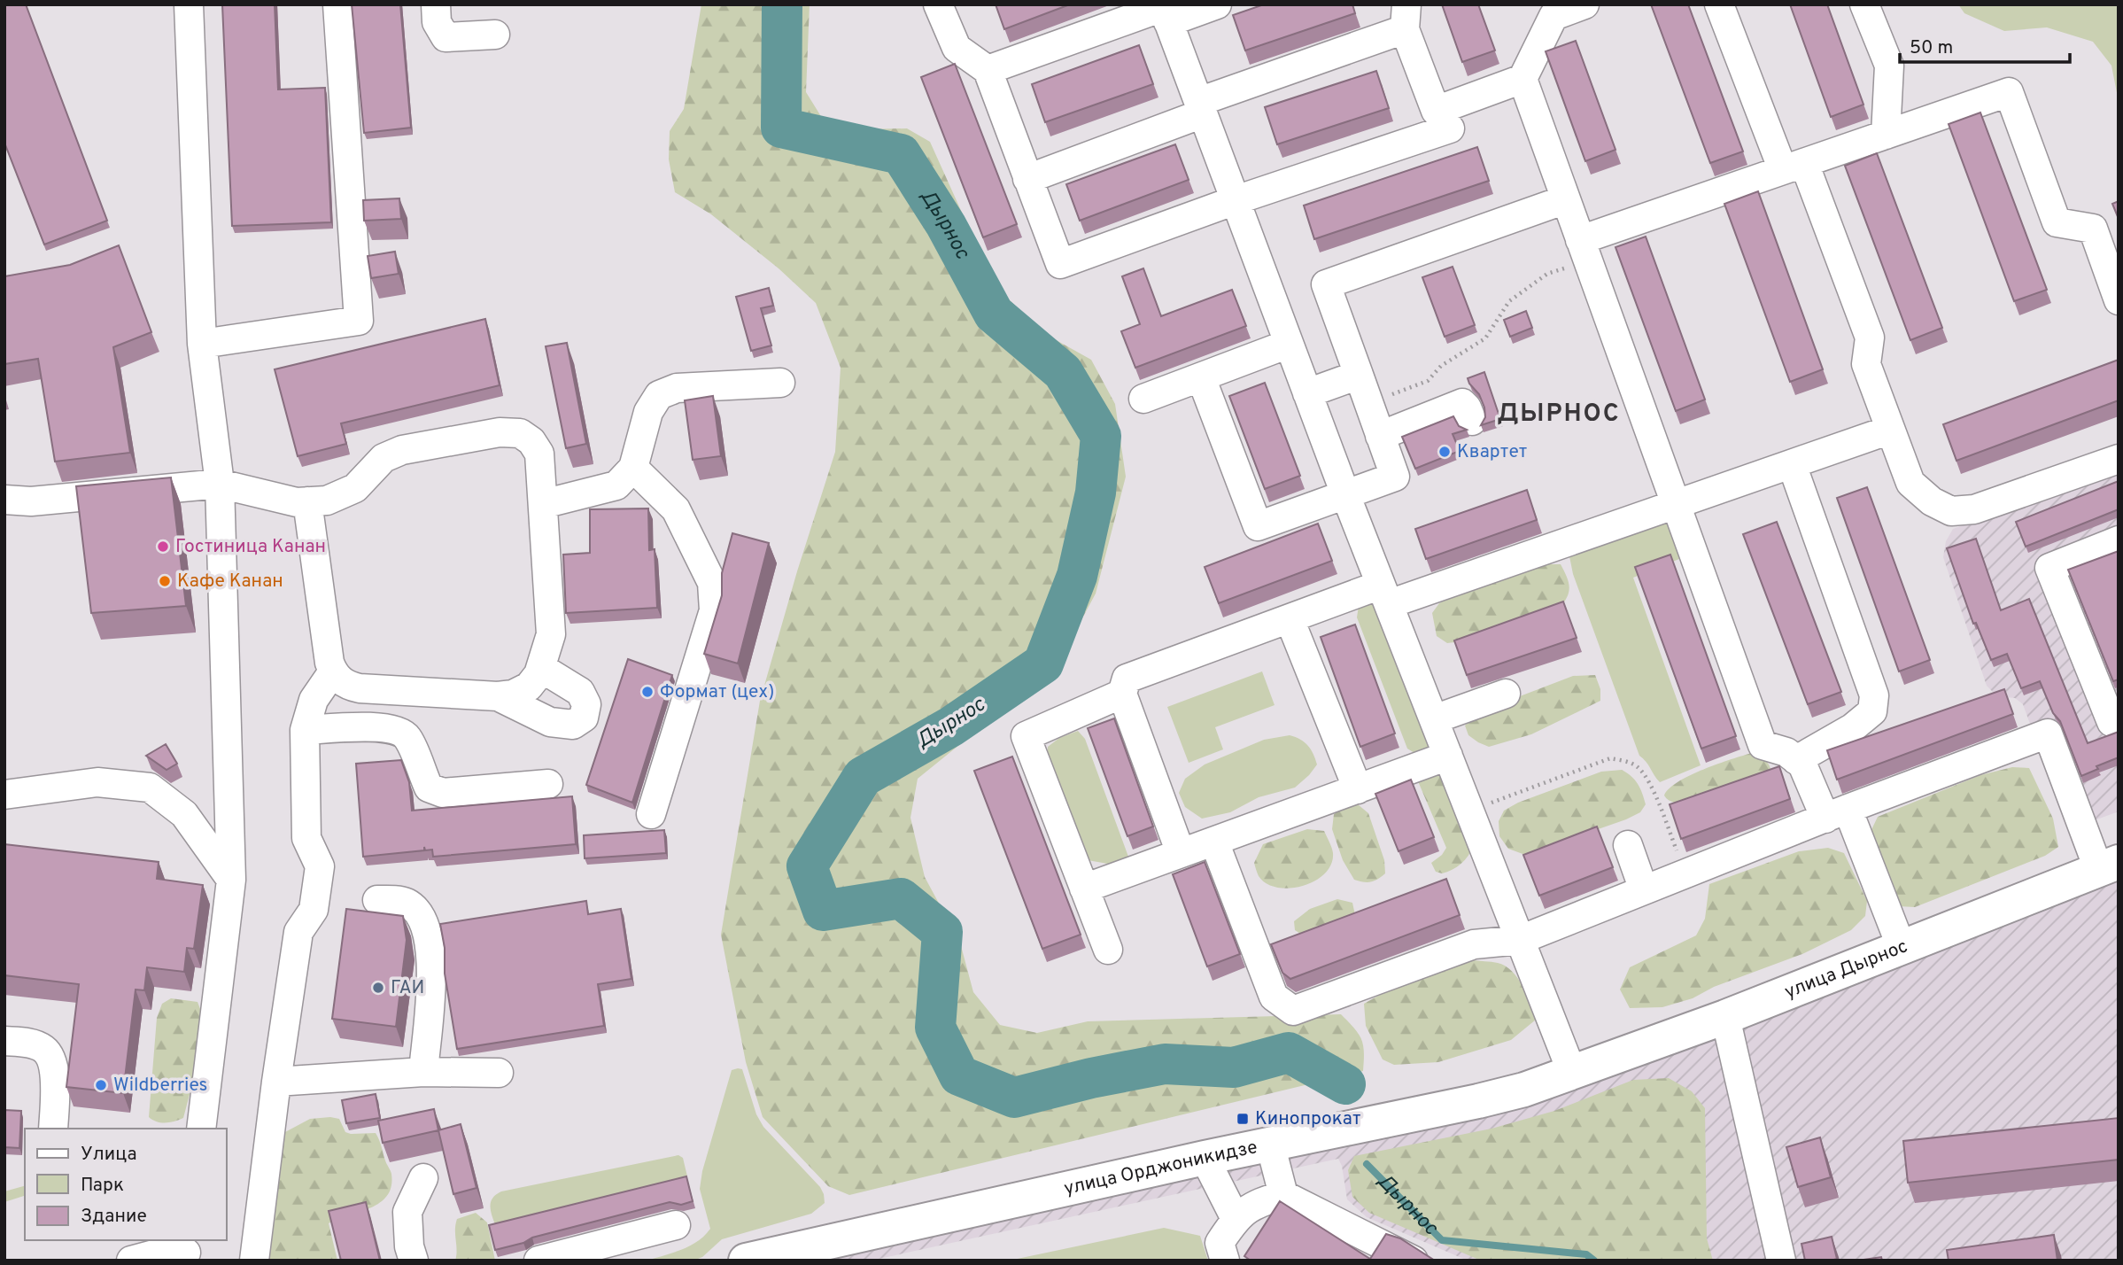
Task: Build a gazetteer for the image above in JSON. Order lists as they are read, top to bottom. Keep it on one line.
{"streets":{"main road":["улица Дырнос","улица Орджоникидзе"]},"crossings":[["улица Дырнос","улица Орджоникидзе"]],"districts":["ДЫРНОС"],"water":["Дырнос"],"places":{"other":["Квартет","Гостиница Канан","Кафе Канан","Формат (цех)","ГАИ","Wildberries"],"transit":["Кинопрокат"]},"legend":["Улица","Парк","Здание"],"scale_bar":"50 m"}
